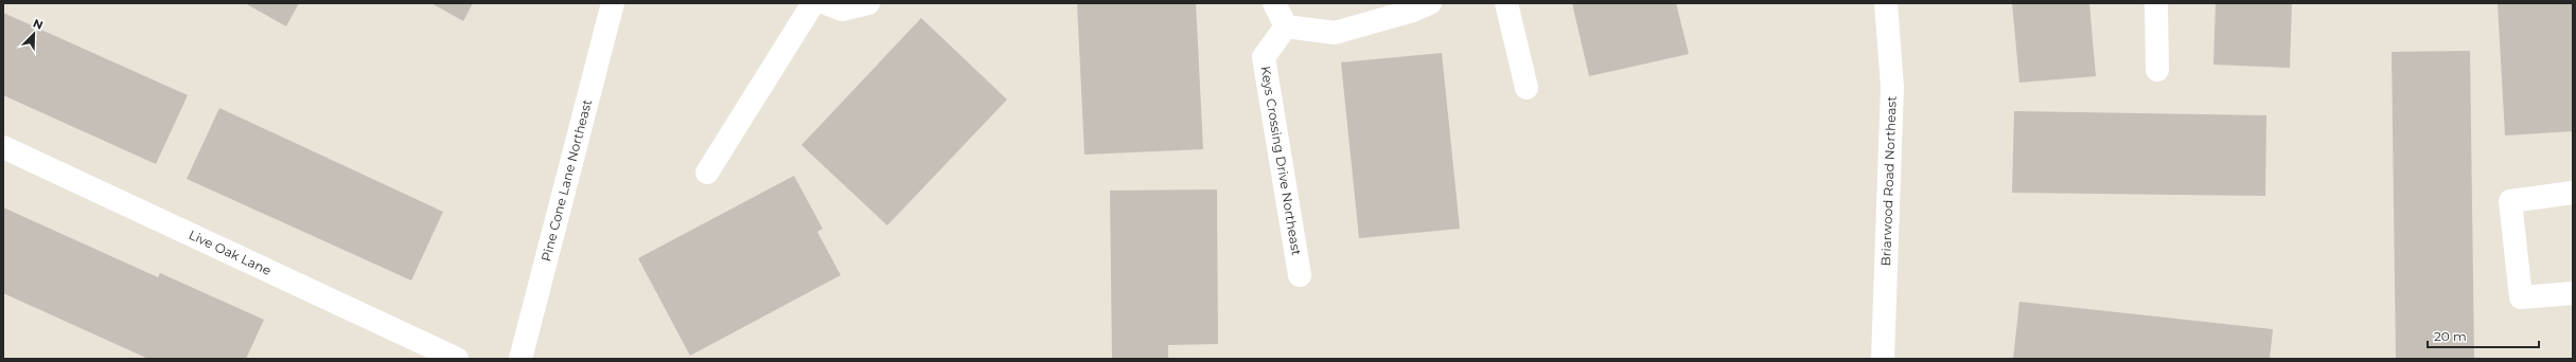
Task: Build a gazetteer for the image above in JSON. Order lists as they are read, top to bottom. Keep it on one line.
{"streets":{"street":["Keys Crossing Drive Northeast","Pine Cone Lane Northeast","Briarwood Road Northeast","Live Oak Lane"]},"scale_bar":"20 m","north":"top right"}
